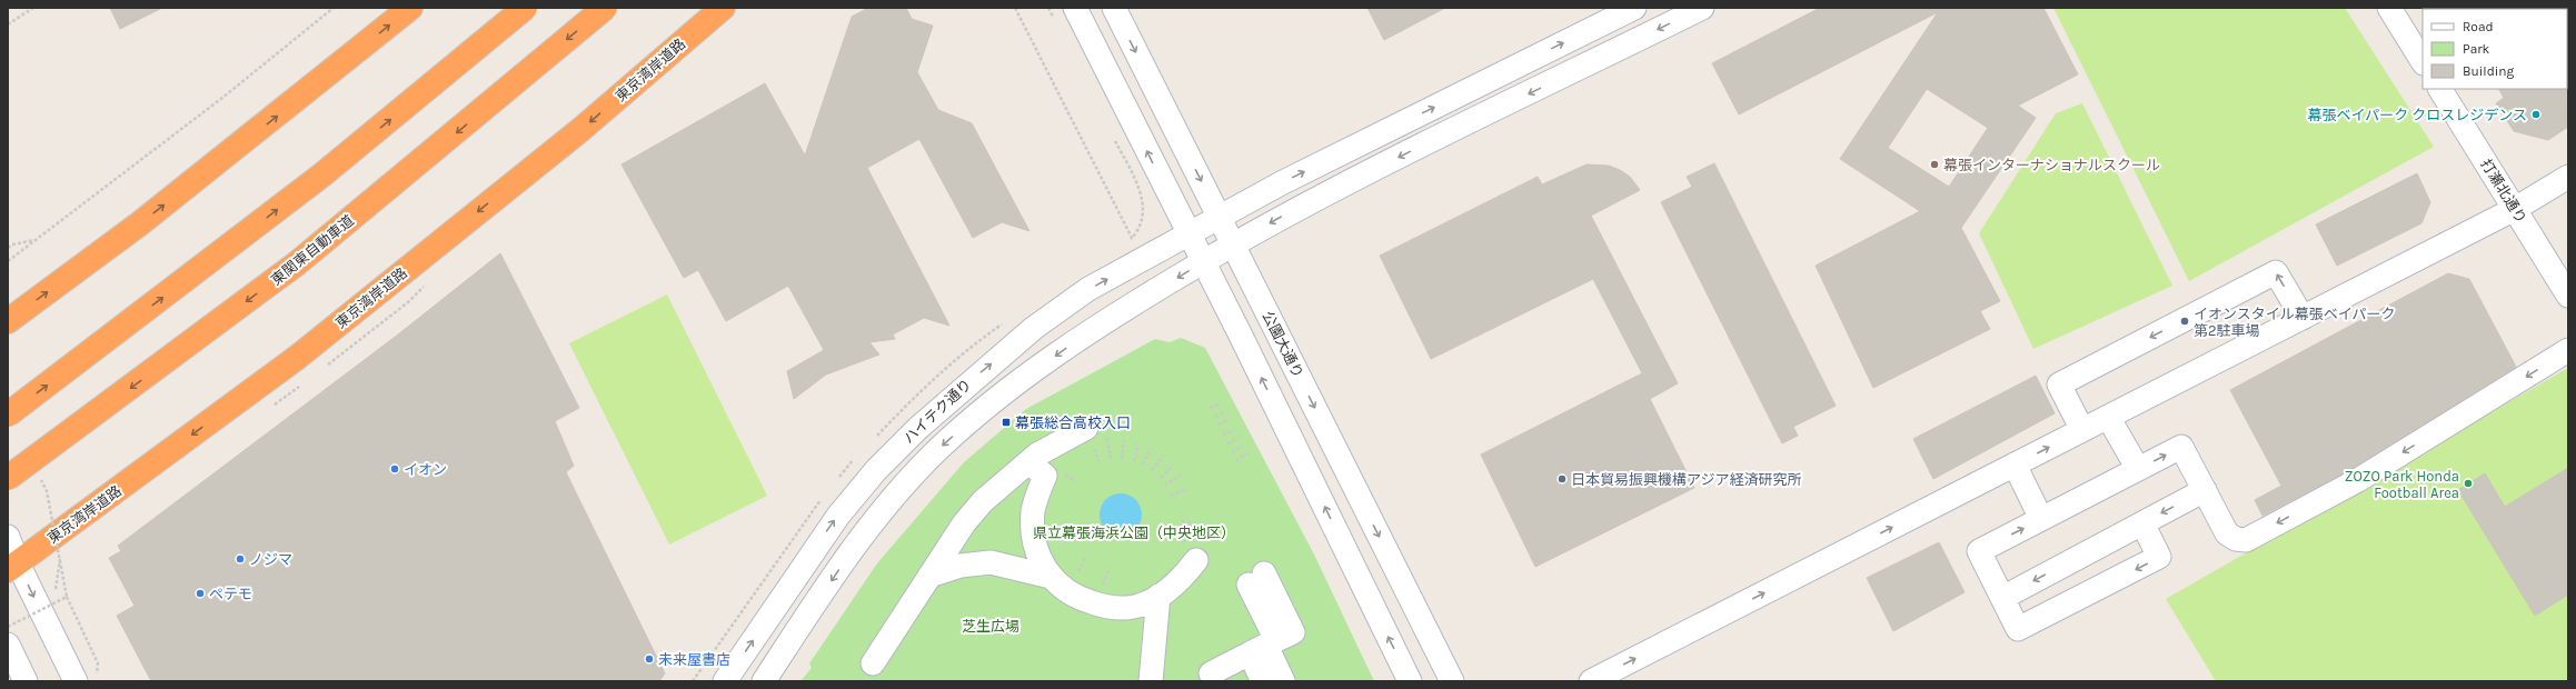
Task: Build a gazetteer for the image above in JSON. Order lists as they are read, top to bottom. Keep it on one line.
{"streets":{"highway":["東京湾岸道路","東関東自動車道"],"street":["打瀬北通り","公園大通り","ハイテク通り"]},"crossings":[["公園大通り","ハイテク通り"]],"parks":["県立幕張海浜公園（中央地区）","芝生広場"],"places":{"other":["幕張ベイパーク クロスレジデンス","幕張インターナショナルスクール","イオンスタイル幕張ベイパーク 第2駐車場","イオン","日本貿易振興機構アジア経済研究所","ZOZO Park Honda Football Area","ノジマ","ペテモ","未来屋書店"],"transit":["幕張総合高校入口"]},"legend":["Road","Park","Building"]}
